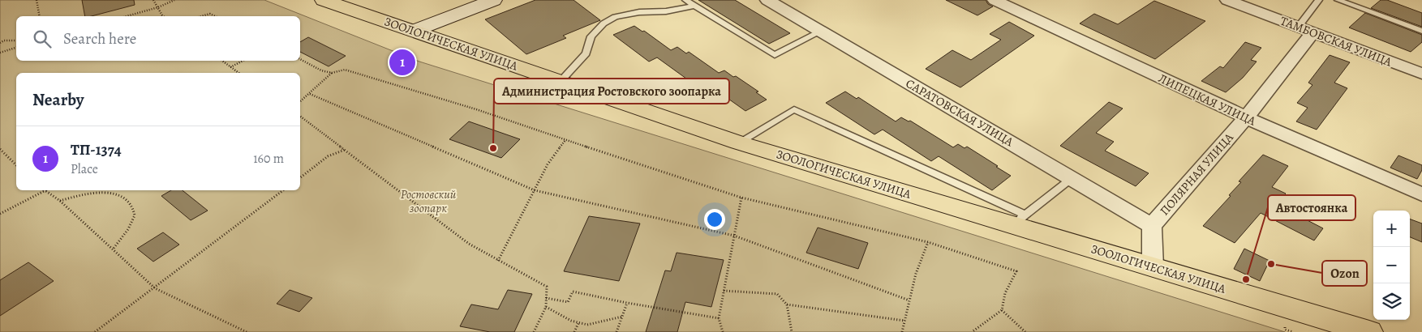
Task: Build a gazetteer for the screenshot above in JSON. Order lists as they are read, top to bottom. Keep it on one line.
{"streets":{"main road":["ЗООЛОГИЧЕСКАЯ УЛИЦА"],"street":["ТАМБОВСКАЯ УЛИЦА","ЛИПЕЦКАЯ УЛИЦА","САРАТОВСКАЯ УЛИЦА","ПОЛЯРНАЯ УЛИЦА"]},"crossings":[["ТАМБОВСКАЯ УЛИЦА","ПОЛЯРНАЯ УЛИЦА"],["ЗООЛОГИЧЕСКАЯ УЛИЦА","ПОЛЯРНАЯ УЛИЦА"],["ЛИПЕЦКАЯ УЛИЦА","ПОЛЯРНАЯ УЛИЦА"],["САРАТОВСКАЯ УЛИЦА","ПОЛЯРНАЯ УЛИЦА"]],"parks":["Ростовский зоопарк"],"places":["Администрация Ростовского зоопарка","Ozon","Автостоянка"],"page":{"search":"Search here","pins":"1","heading":"Nearby","list":[{"mark":"1","name":"ТП-1374","note":"Place","value":"160 m"}],"map_buttons":["+","−"]}}
